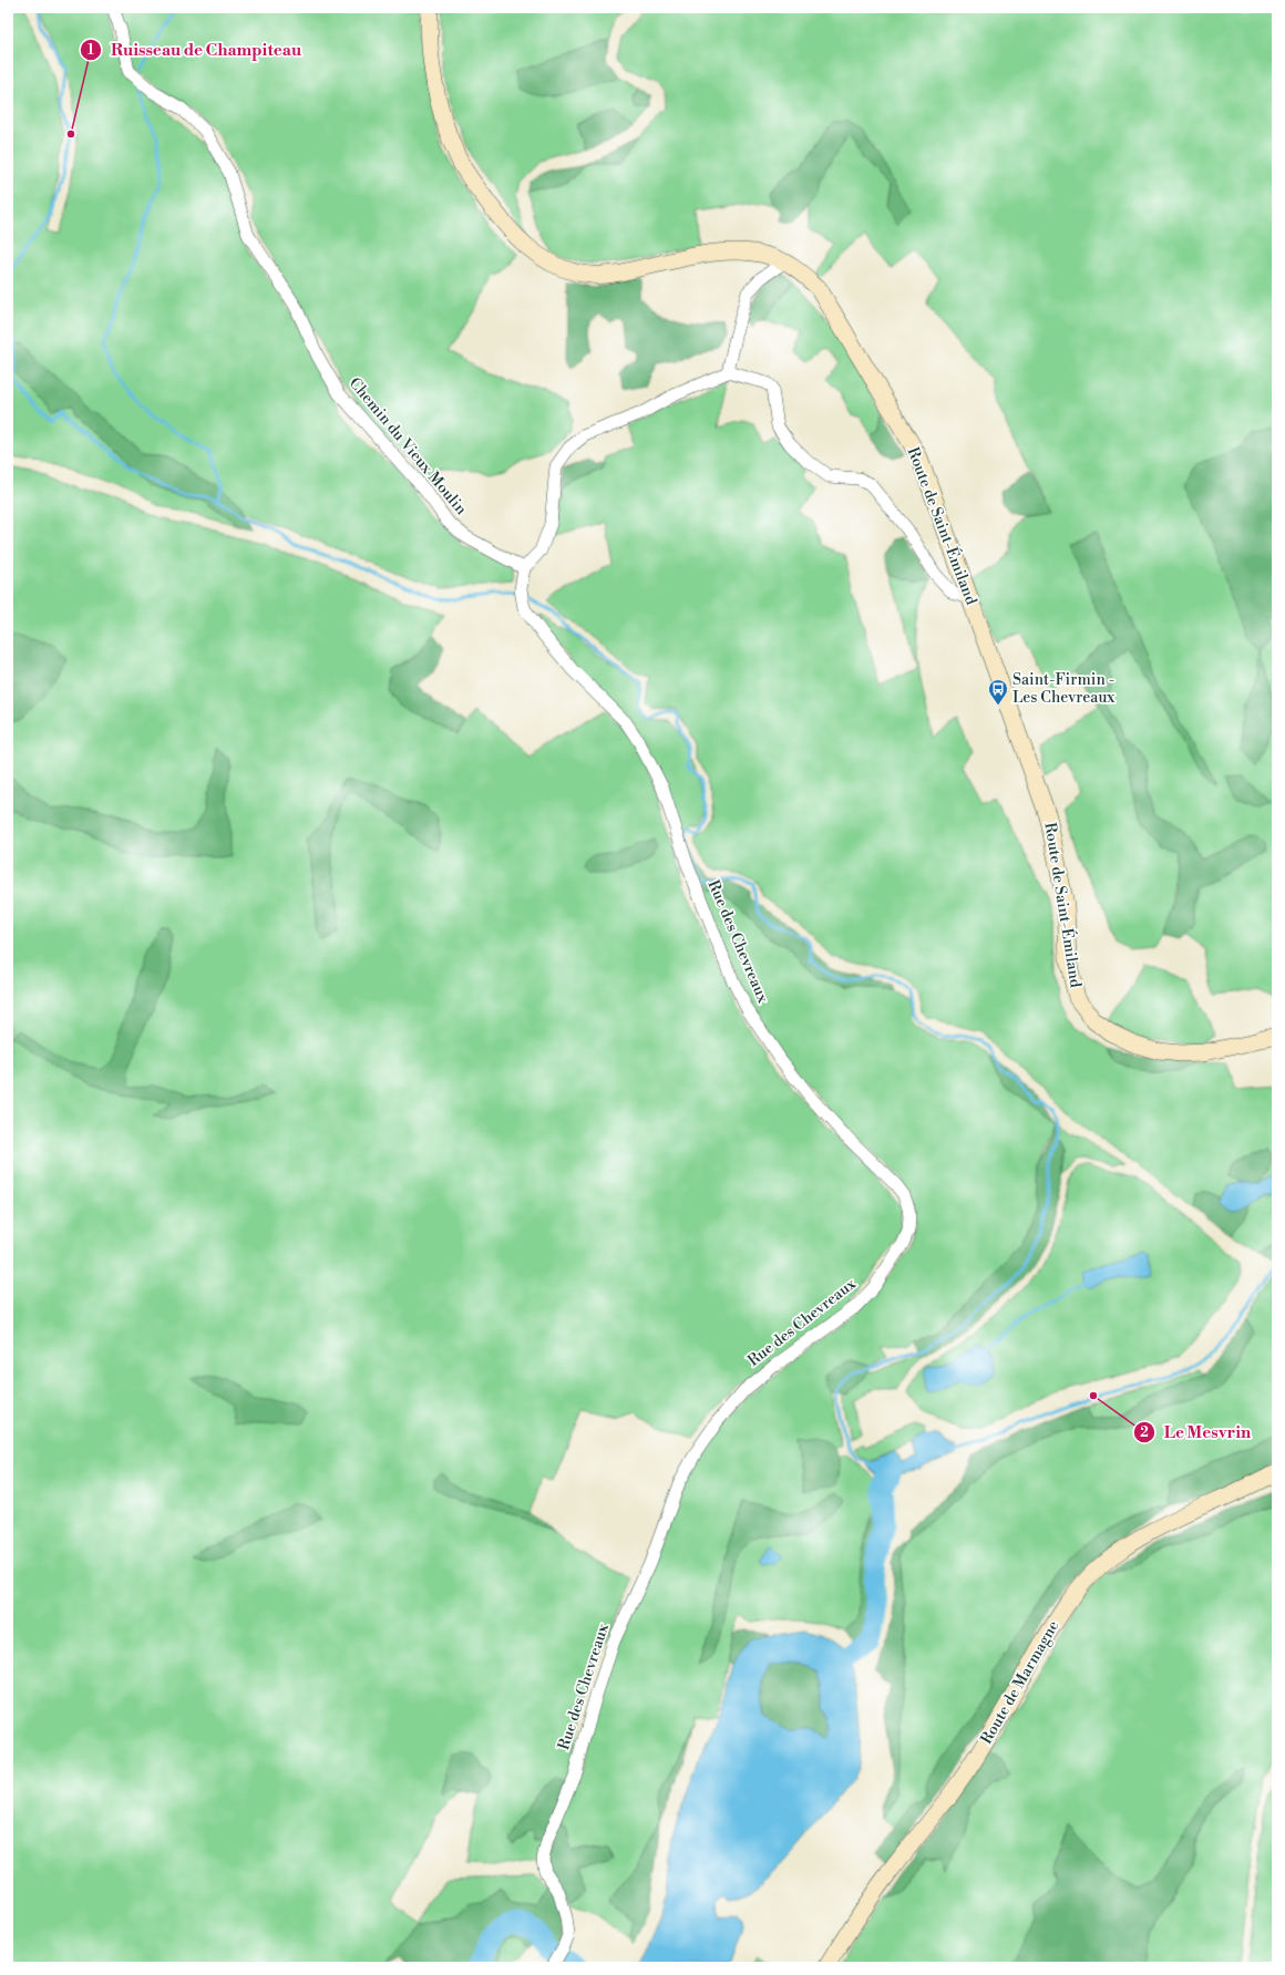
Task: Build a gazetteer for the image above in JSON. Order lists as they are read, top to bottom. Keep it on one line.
{"streets":{"main road":["Route de Saint-Émiland","Route de Marmagne"],"street":["Chemin du Vieux Moulin","Rue des Chevreaux"]},"crossings":[["Chemin du Vieux Moulin","Rue des Chevreaux"]],"places":{"other":["Ruisseau de Champiteau","Le Mesvrin"],"bus stop":["Saint-Firmin - Les Chevreaux"]}}
